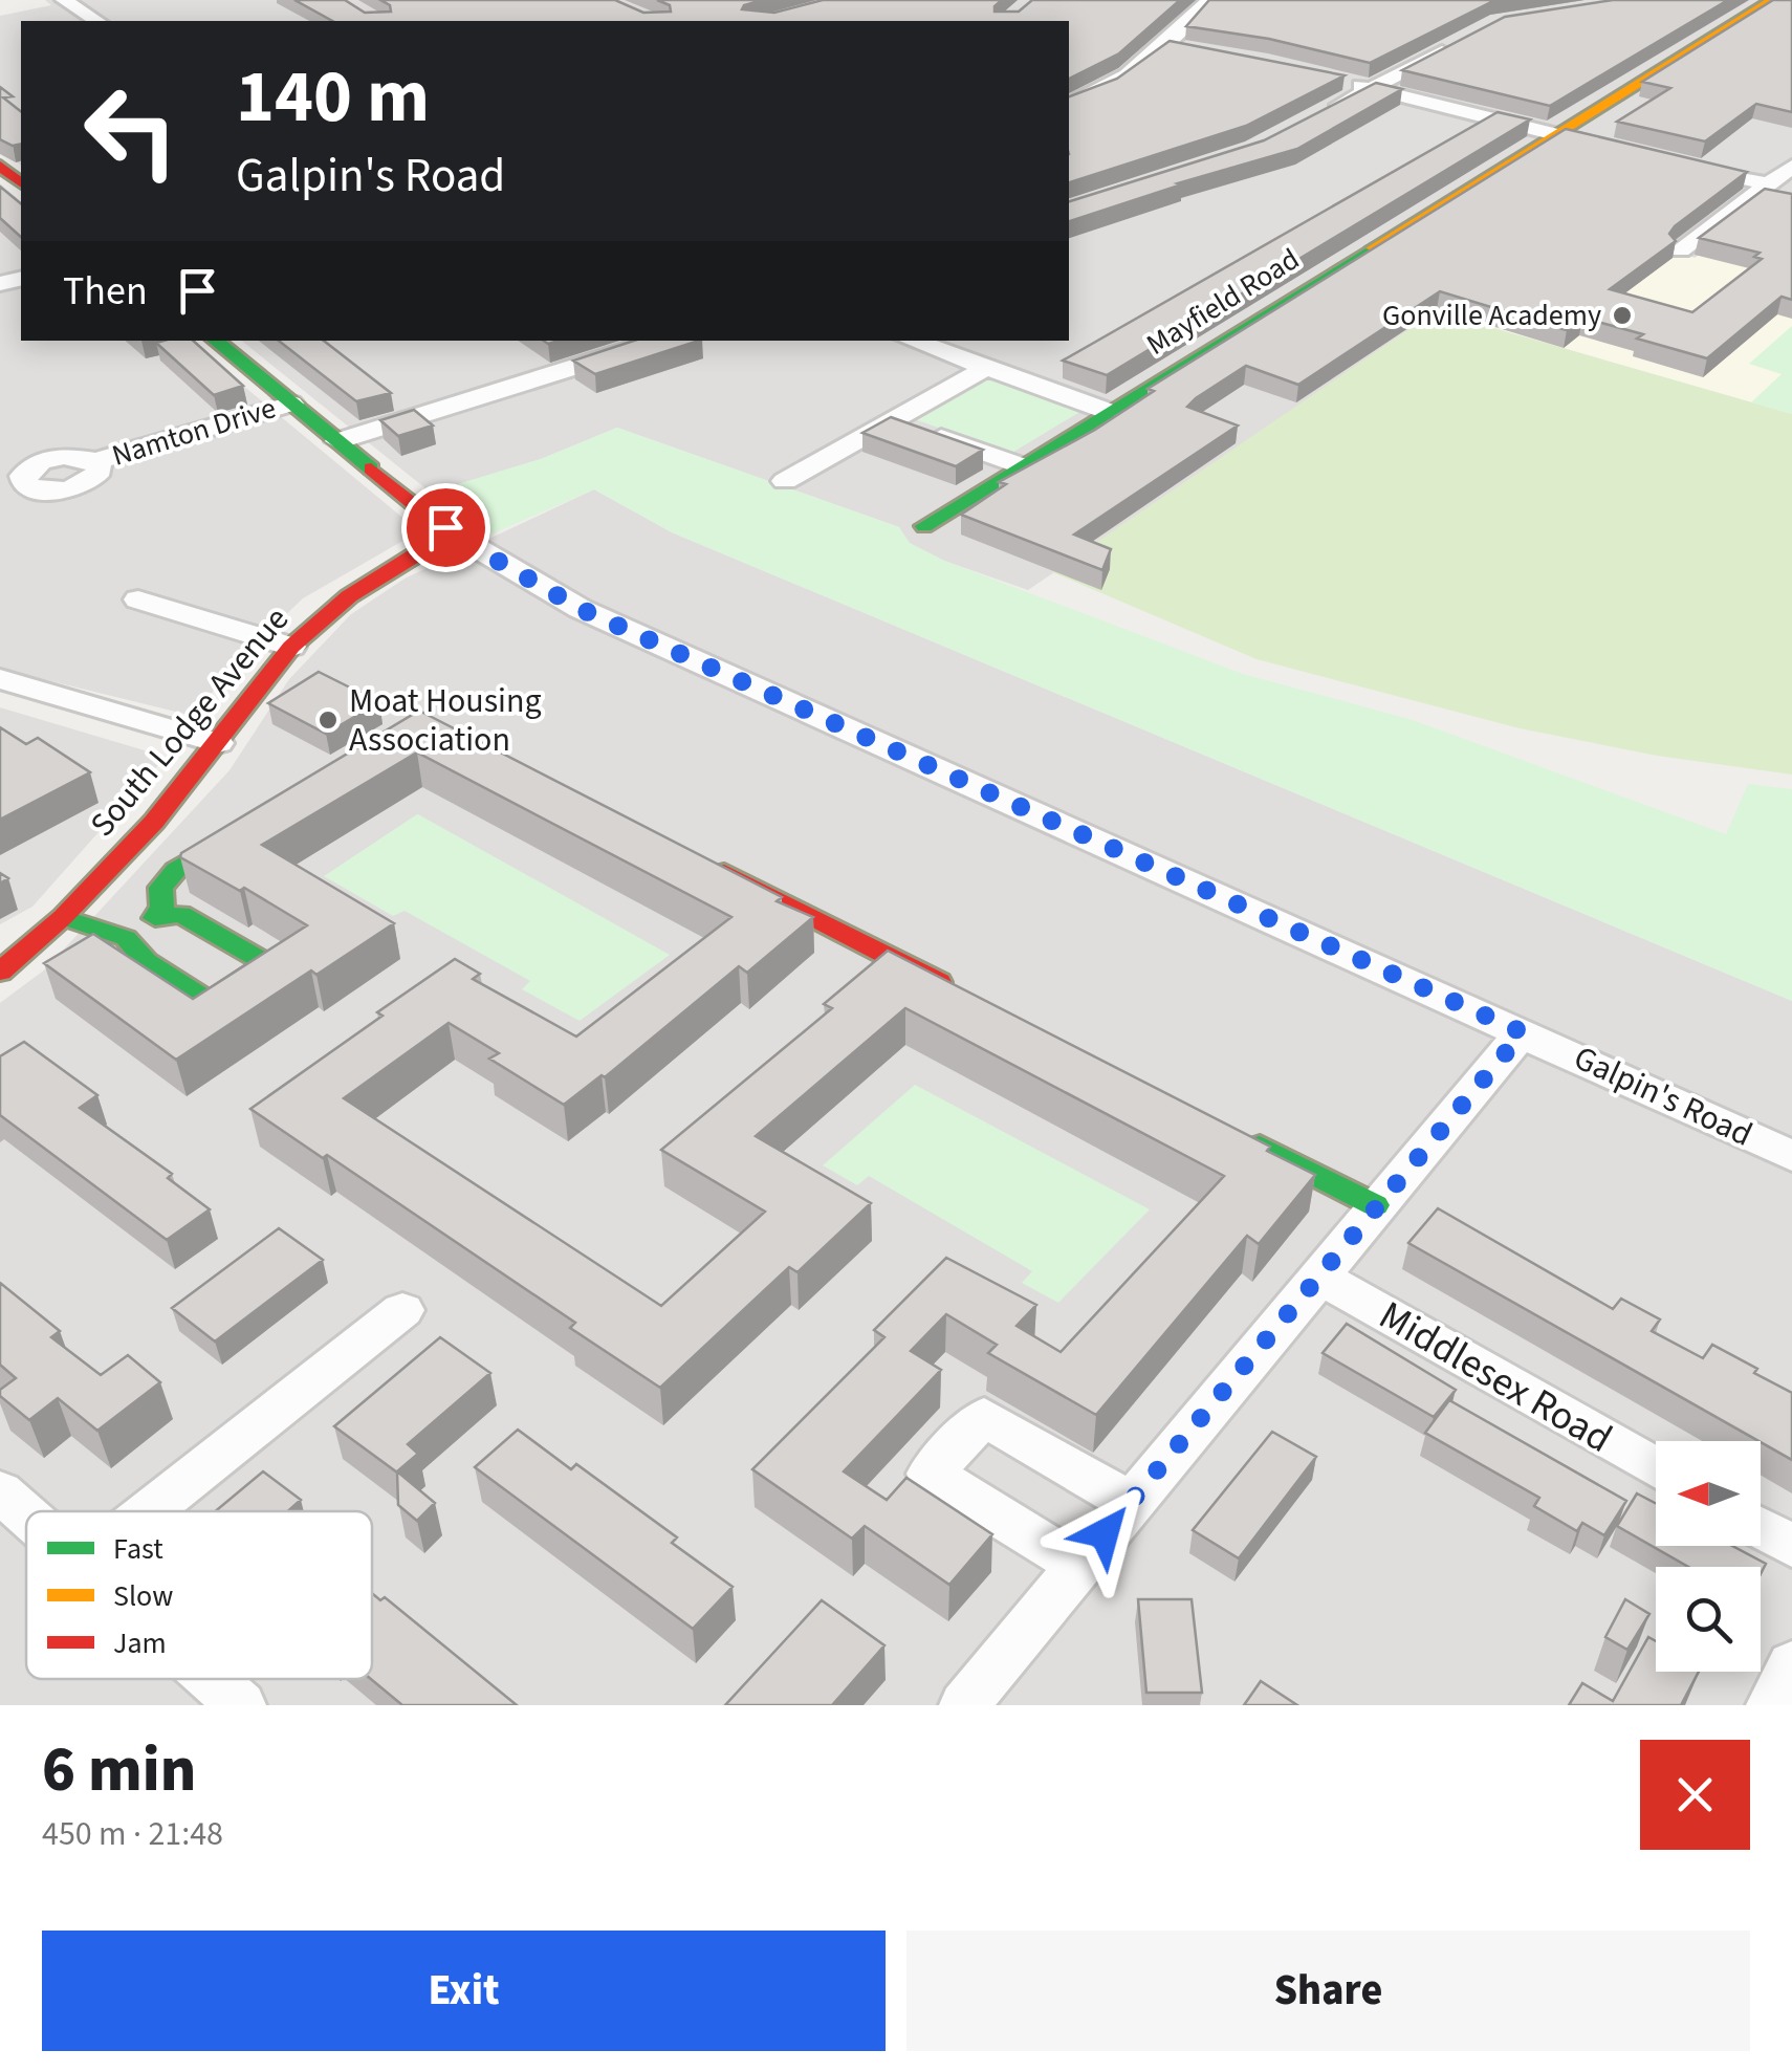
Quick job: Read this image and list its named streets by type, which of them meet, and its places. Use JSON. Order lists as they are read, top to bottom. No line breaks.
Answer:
{"streets":{"street":["Mayfield Road","Namton Drive","South Lodge Avenue","Galpin's Road","Middlesex Road"]},"crossings":[["Namton Drive","Galpin's Road"],["South Lodge Avenue","Galpin's Road"]],"places":["Gonville Academy","Moat Housing Association"],"legend":["Fast","Slow","Jam"],"north":"left","page":{"turn":["140 m","Galpin's Road"],"then":"Then","heading":["6 min","450 m · 21:48"],"buttons":["Exit","Share"]}}
